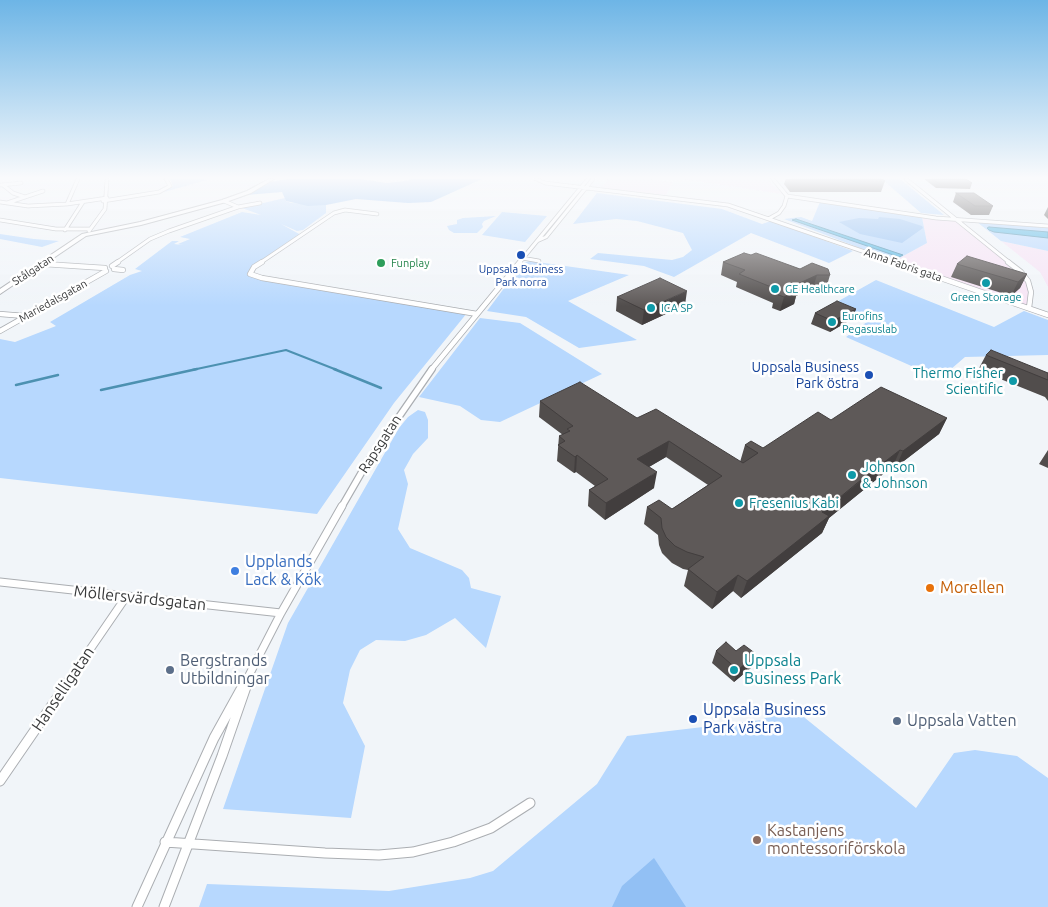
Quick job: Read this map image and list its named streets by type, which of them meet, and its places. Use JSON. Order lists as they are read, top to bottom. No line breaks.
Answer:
{"streets":{"street":["Anna Fabris gata","Stålgatan","Mariedalsgatan","Rapsgatan","Möllersvärdsgatan","Hanselligatan"]},"crossings":[["Rapsgatan","Möllersvärdsgatan"],["Möllersvärdsgatan","Hanselligatan"]],"places":["Uppsala Business Park norra","Funplay","Green Storage","GE Healthcare","ICA SP","Eurofins Pegasuslab","Uppsala Business Park östra","Thermo Fisher Scientific","Johnson & Johnson","Fresenius Kabi","Upplands Lack & Kök","Morellen","Bergstrands Utbildningar","Uppsala Business Park","Uppsala Business Park västra","Uppsala Vatten","Kastanjens montessoriförskola"]}
